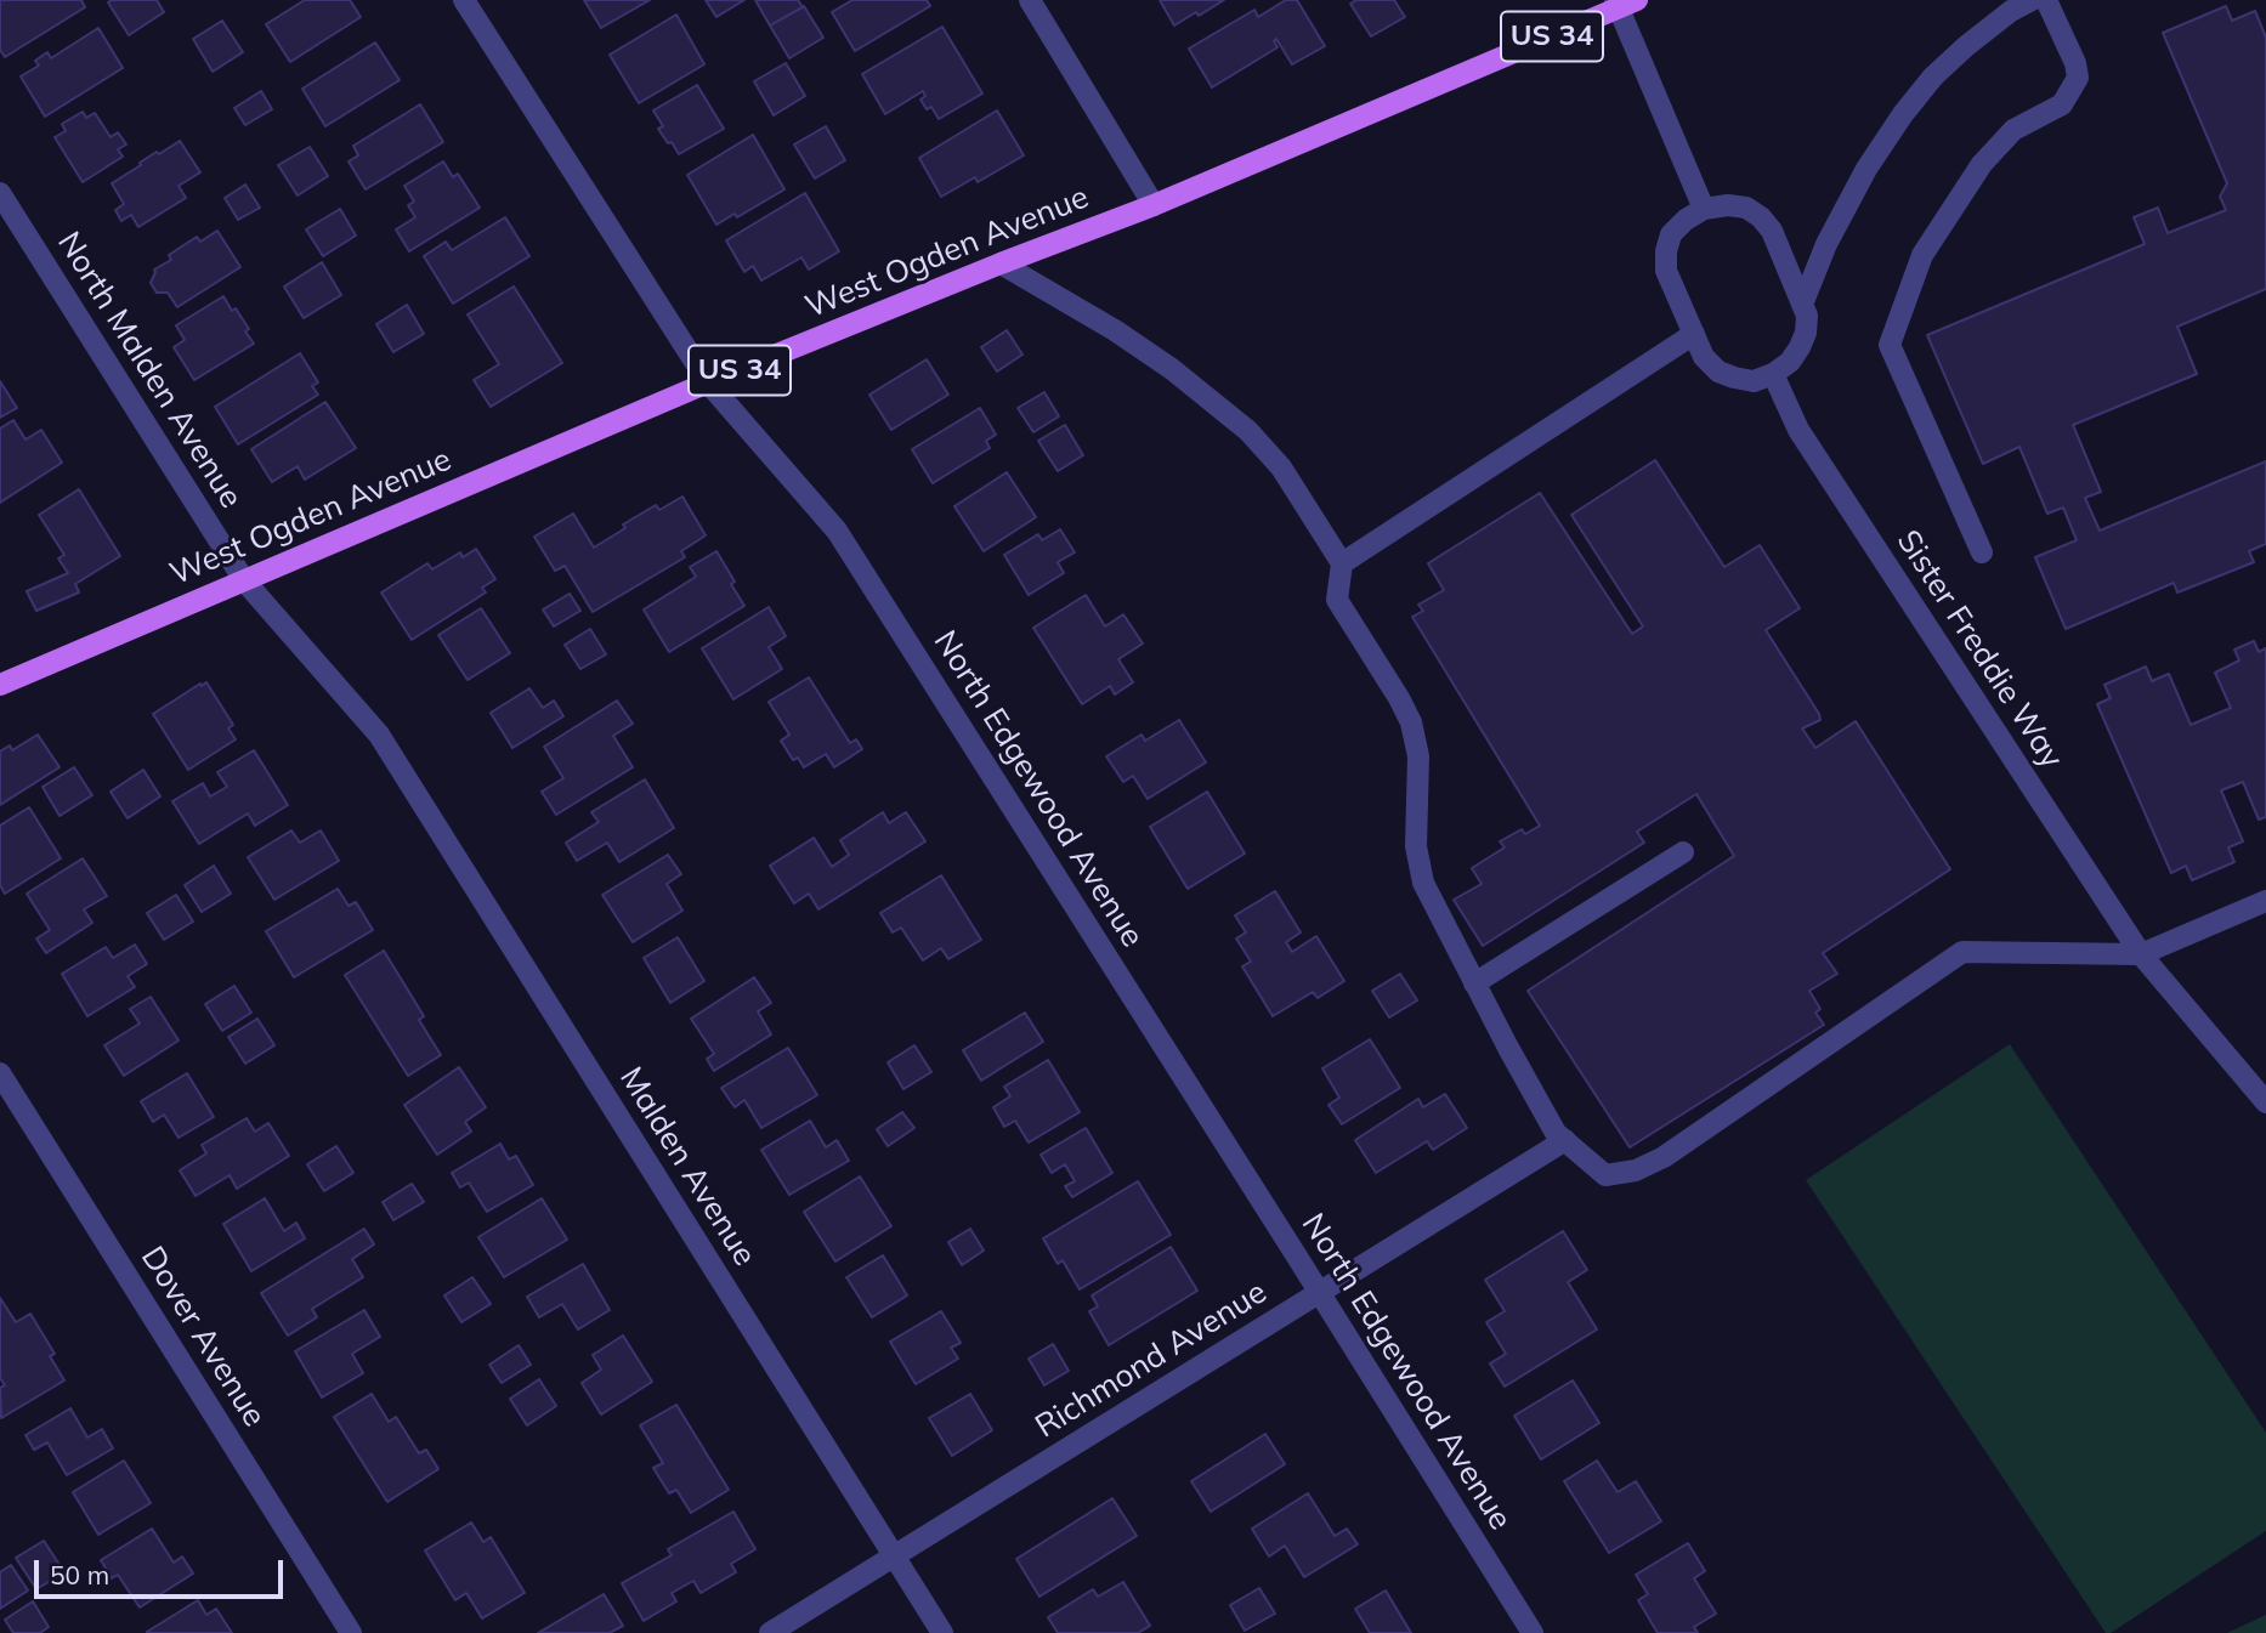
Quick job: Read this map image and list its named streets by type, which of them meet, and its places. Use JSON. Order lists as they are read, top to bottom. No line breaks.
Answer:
{"streets":{"main road":["US 34","West Ogden Avenue"],"street":["North Malden Avenue","Sister Freddie Way","North Edgewood Avenue","Malden Avenue","Dover Avenue","Richmond Avenue"]},"crossings":[["West Ogden Avenue","North Malden Avenue"],["West Ogden Avenue","North Edgewood Avenue"],["North Malden Avenue","Malden Avenue"],["North Edgewood Avenue","Richmond Avenue"],["Malden Avenue","Richmond Avenue"]],"scale_bar":"50 m"}
